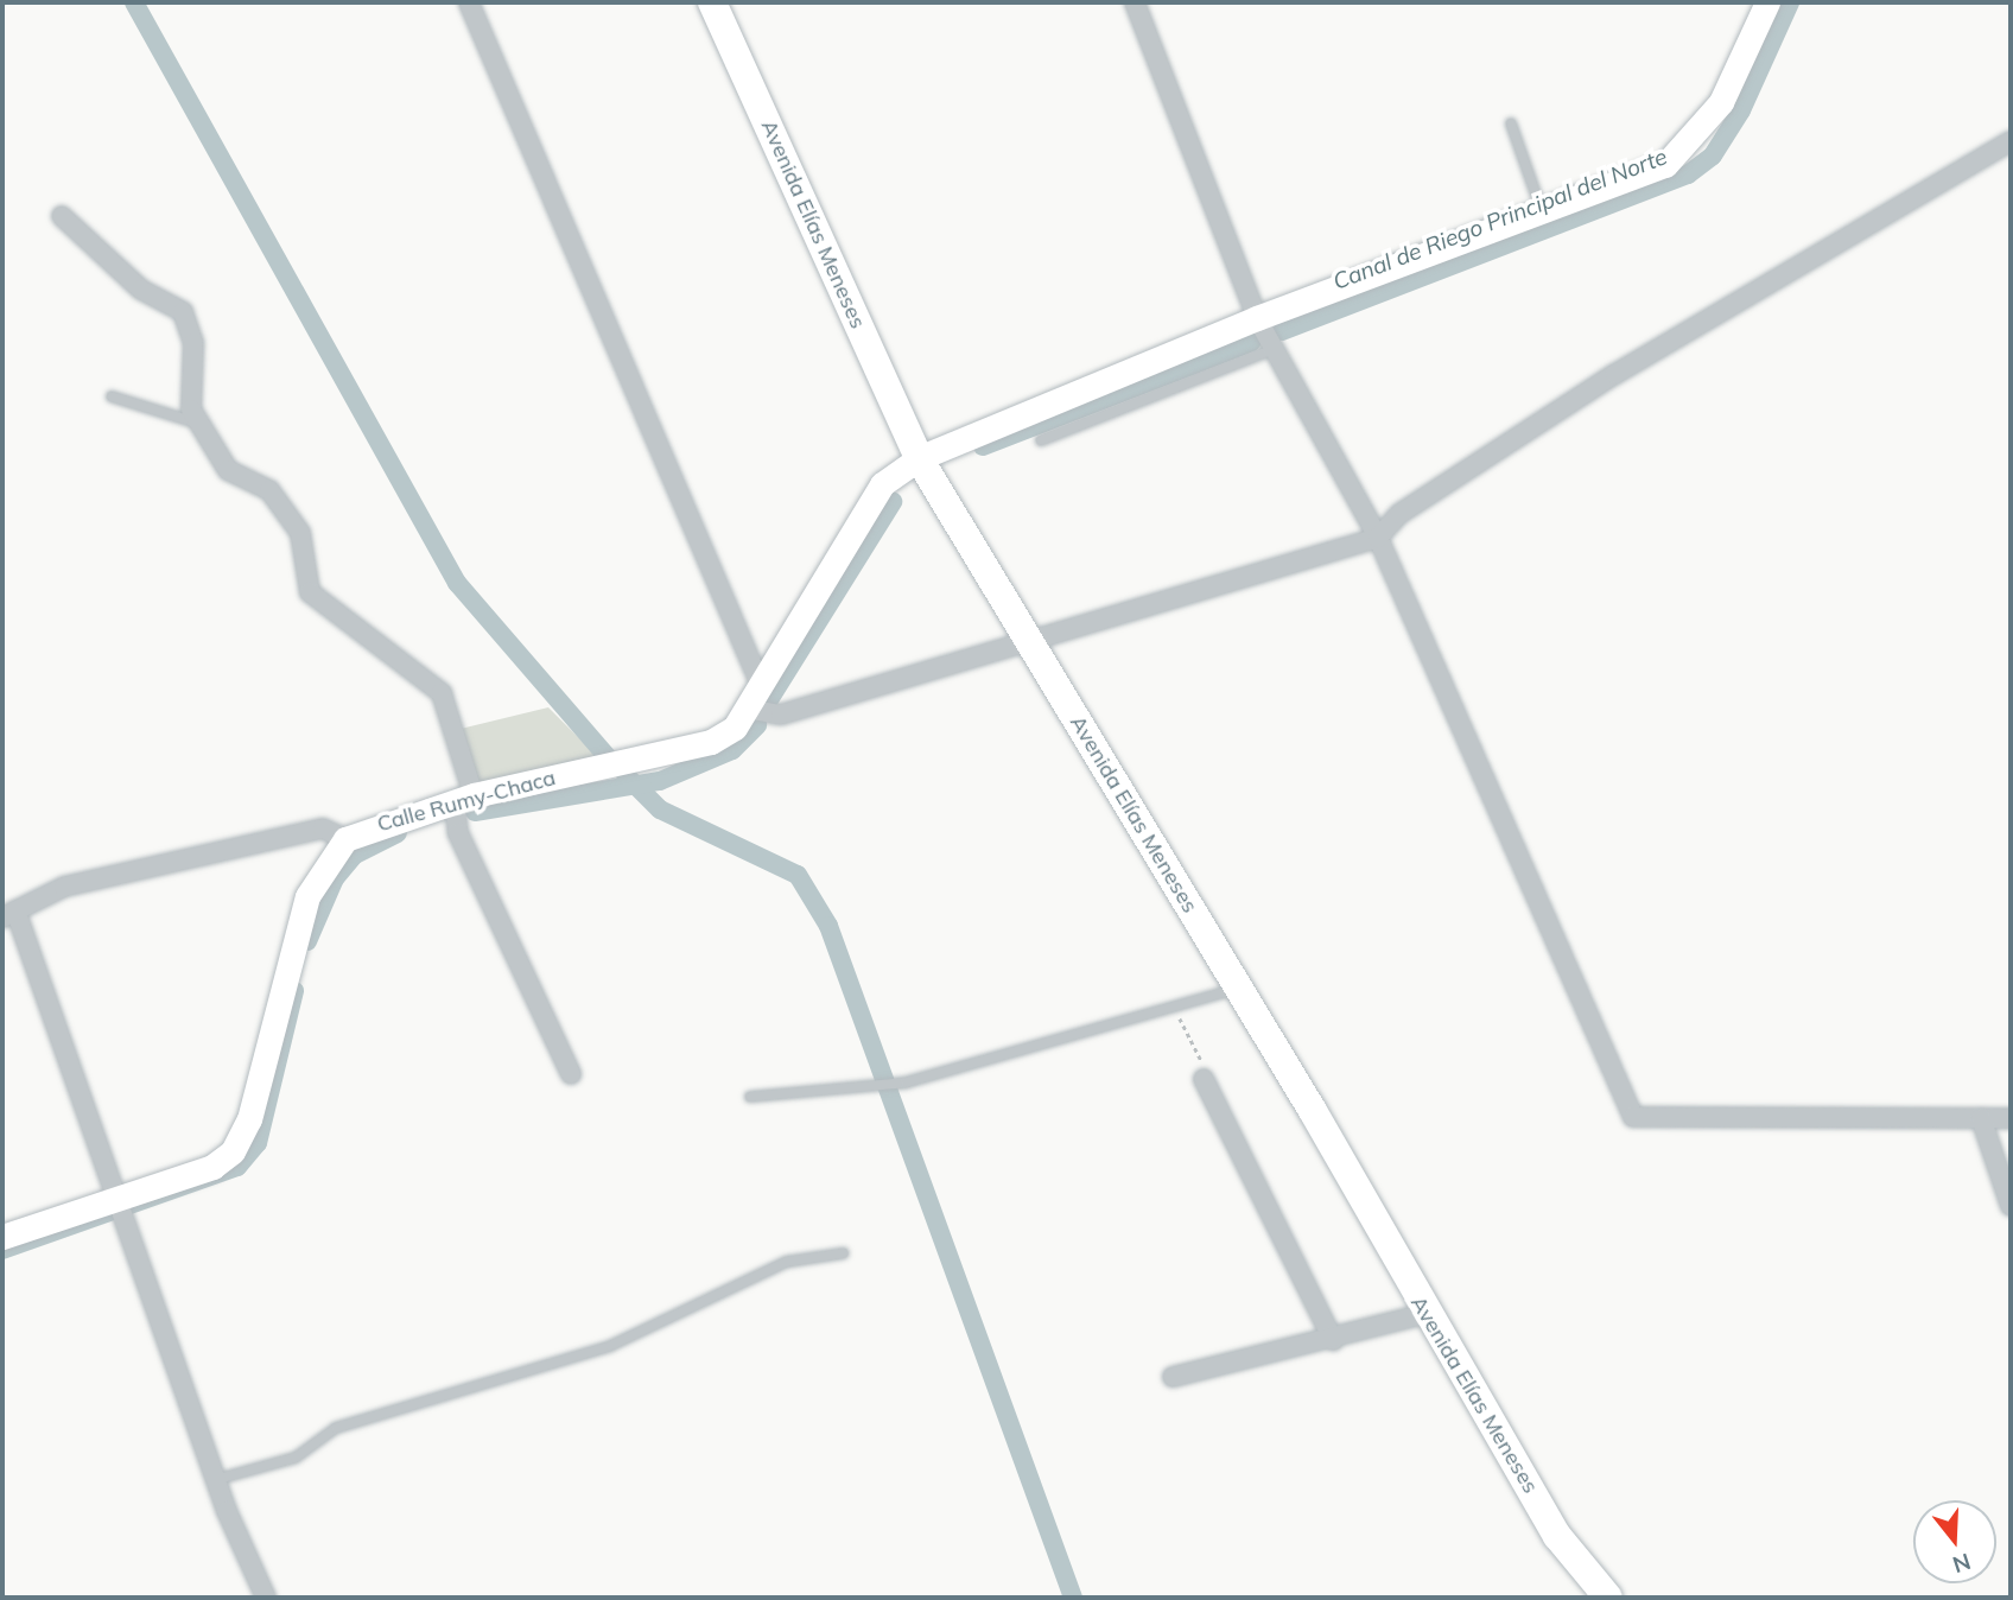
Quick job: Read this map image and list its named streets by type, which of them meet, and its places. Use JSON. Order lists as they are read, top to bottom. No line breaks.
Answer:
{"streets":{"main road":["Avenida Elías Meneses"],"street":["Calle Rumy-Chaca"]},"crossings":[["Avenida Elías Meneses","Calle Rumy-Chaca"]],"water":["Canal de Riego Principal del Norte"],"north":"bottom"}
